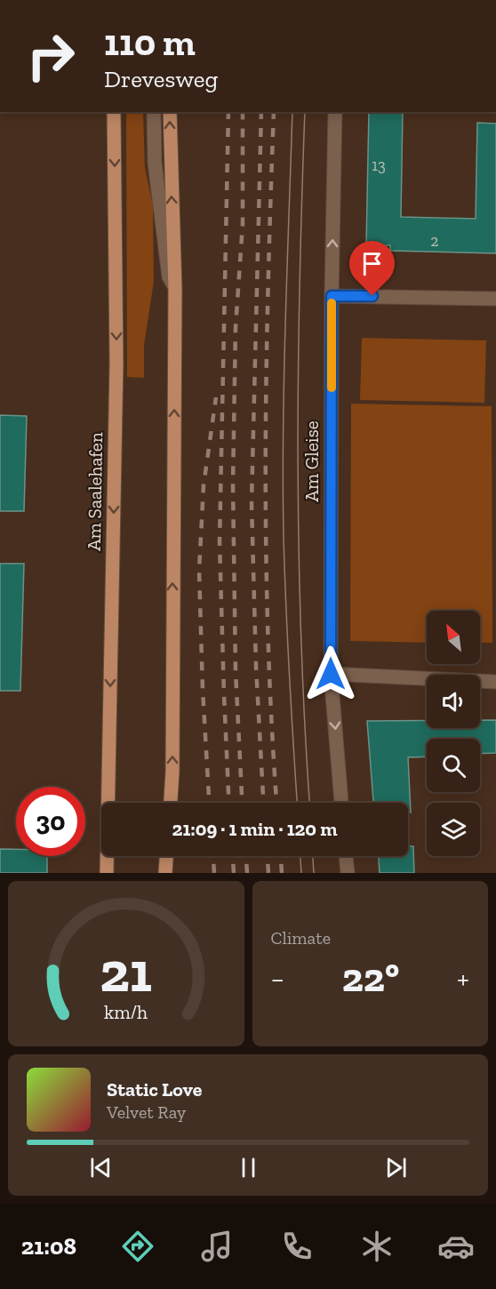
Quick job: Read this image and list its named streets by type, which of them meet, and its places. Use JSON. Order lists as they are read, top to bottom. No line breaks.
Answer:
{"streets":{"main road":["Am Saalehafen"],"street":["Am Gleise"]},"house_numbers":["13","2"],"north":"top left","page":{"turn":["110 m","Drevesweg"],"limit":"30","trip":"21:09 · 1 min · 120 m","tile":"Climate","heat":["−","22°","+"],"song":["Static Love","Velvet Ray"],"tabs":"21:08","gauge":["21","km/h"]}}
